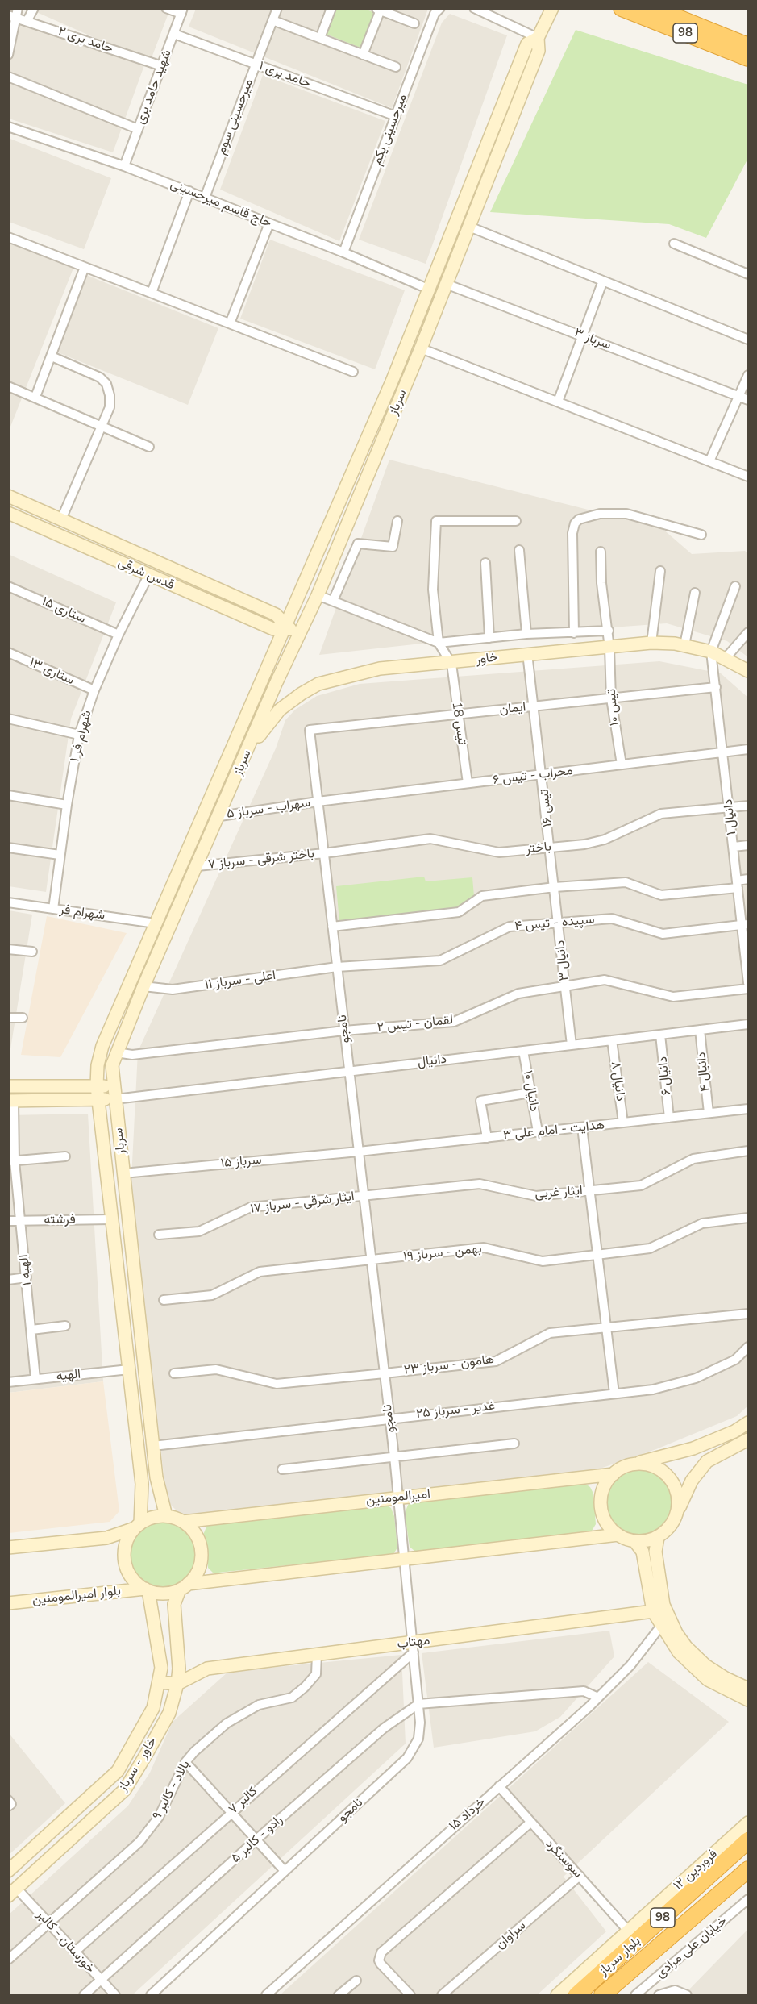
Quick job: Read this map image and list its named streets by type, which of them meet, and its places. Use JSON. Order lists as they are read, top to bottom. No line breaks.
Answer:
{"streets":{"highway":["98","بلوار سرباز"],"street":["حامد بری ۲","حامد بری ۱","شهید حامد بری","میرحسینی سوم","میرحسینی یکم","حاج قاسم میرحسینی","سرباز ۳","سرباز","قدس شرقی","ستاری ۱۵","خاور","ستاری ۱۳","تیس ۱۰","ایمان","تیس 18","شهرام فر ۱","محراب - تیس ۶","تیس ۱۶","سهراب - سرباز ۵","دانیال ۱","باختر","باختر شرقی - سرباز ۷","شهرام فر","سپیده - تیس ۴","دانیال ۳","اعلی - سرباز ۱۱","لقمان - تیس ۲","نامجو","دانیال","دانیال ۴","دانیال ۶","دانیال ۸","دانیال ۱۰","هدایت - امام علی ۳","سرباز ۱۵","ایثار غربی","ایثار شرقی - سرباز ۱۷","فرشته","بهمن - سرباز ۱۹","الهیه ۱","هامون - سرباز ۲۳","الهیه","غدیر - سرباز ۲۵","امیرالمومنین","بلوار امیرالمومنین","مهتاب","خاور - سرباز","بالاد - کالبر ۹","کالبر ۷","۱۵ خرداد","رادو - کالبر ۵","سوسنگرد","۱۲ فروردین","سراوان","خوزستان - کالبر","خیابان علی مرادی"]},"crossings":[["حامد بری ۲","شهید حامد بری"],["حامد بری ۱","شهید حامد بری"],["حامد بری ۱","میرحسینی سوم"],["حامد بری ۱","میرحسینی یکم"],["شهید حامد بری","حاج قاسم میرحسینی"],["میرحسینی سوم","حاج قاسم میرحسینی"],["میرحسینی یکم","حاج قاسم میرحسینی"],["حاج قاسم میرحسینی","سرباز"],["سرباز ۳","سرباز"],["سرباز","قدس شرقی"],["سرباز","خاور"],["سرباز","سهراب - سرباز ۵"],["سرباز","باختر شرقی - سرباز ۷"],["سرباز","شهرام فر"],["سرباز","اعلی - سرباز ۱۱"],["سرباز","لقمان - تیس ۲"],["سرباز","دانیال"],["سرباز","سرباز ۱۵"],["سرباز","فرشته"],["سرباز","الهیه"],["سرباز","غدیر - سرباز ۲۵"],["سرباز","امیرالمومنین"],["سرباز","بلوار امیرالمومنین"],["سرباز","خاور - سرباز"],["قدس شرقی","شهرام فر ۱"],["ستاری ۱۵","شهرام فر ۱"],["خاور","تیس ۱۰"],["خاور","تیس 18"],["خاور","تیس ۱۶"],["خاور","دانیال ۱"],["ستاری ۱۳","شهرام فر ۱"],["تیس ۱۰","ایمان"],["تیس ۱۰","محراب - تیس ۶"],["ایمان","تیس 18"],["ایمان","تیس ۱۶"],["ایمان","دانیال ۱"],["ایمان","نامجو"],["تیس 18","محراب - تیس ۶"],["شهرام فر ۱","شهرام فر"],["محراب - تیس ۶","تیس ۱۶"],["محراب - تیس ۶","سهراب - سرباز ۵"],["محراب - تیس ۶","دانیال ۱"],["محراب - تیس ۶","نامجو"],["تیس ۱۶","باختر"],["تیس ۱۶","دانیال ۳"],["سهراب - سرباز ۵","نامجو"],["دانیال ۱","باختر"],["دانیال ۱","سپیده - تیس ۴"],["باختر","باختر شرقی - سرباز ۷"],["باختر","دانیال ۳"],["باختر","نامجو"],["باختر شرقی - سرباز ۷","نامجو"],["سپیده - تیس ۴","دانیال ۳"],["سپیده - تیس ۴","اعلی - سرباز ۱۱"],["سپیده - تیس ۴","نامجو"],["دانیال ۳","لقمان - تیس ۲"],["دانیال ۳","دانیال"],["اعلی - سرباز ۱۱","نامجو"],["لقمان - تیس ۲","نامجو"],["نامجو","دانیال"],["نامجو","هدایت - امام علی ۳"],["نامجو","سرباز ۱۵"],["نامجو","ایثار غربی"],["نامجو","ایثار شرقی - سرباز ۱۷"],["نامجو","بهمن - سرباز ۱۹"],["نامجو","هامون - سرباز ۲۳"],["نامجو","غدیر - سرباز ۲۵"],["نامجو","امیرالمومنین"],["نامجو","مهتاب"],["نامجو","کالبر ۷"],["نامجو","رادو - کالبر ۵"],["دانیال","دانیال ۴"],["دانیال","دانیال ۶"],["دانیال","دانیال ۸"],["دانیال","دانیال ۱۰"],["دانیال ۴","هدایت - امام علی ۳"],["دانیال ۶","هدایت - امام علی ۳"],["دانیال ۸","هدایت - امام علی ۳"],["دانیال ۱۰","هدایت - امام علی ۳"],["هدایت - امام علی ۳","سرباز ۱۵"],["ایثار غربی","ایثار شرقی - سرباز ۱۷"],["فرشته","الهیه ۱"],["الهیه ۱","الهیه"],["امیرالمومنین","بلوار امیرالمومنین"],["امیرالمومنین","خاور - سرباز"],["بلوار امیرالمومنین","خاور - سرباز"],["مهتاب","خاور - سرباز"],["مهتاب","بالاد - کالبر ۹"],["مهتاب","کالبر ۷"],["خاور - سرباز","خوزستان - کالبر"],["بالاد - کالبر ۹","خوزستان - کالبر"],["کالبر ۷","خوزستان - کالبر"],["۱۵ خرداد","سوسنگرد"],["رادو - کالبر ۵","خوزستان - کالبر"],["سوسنگرد","۱۲ فروردین"],["سوسنگرد","سراوان"]]}
